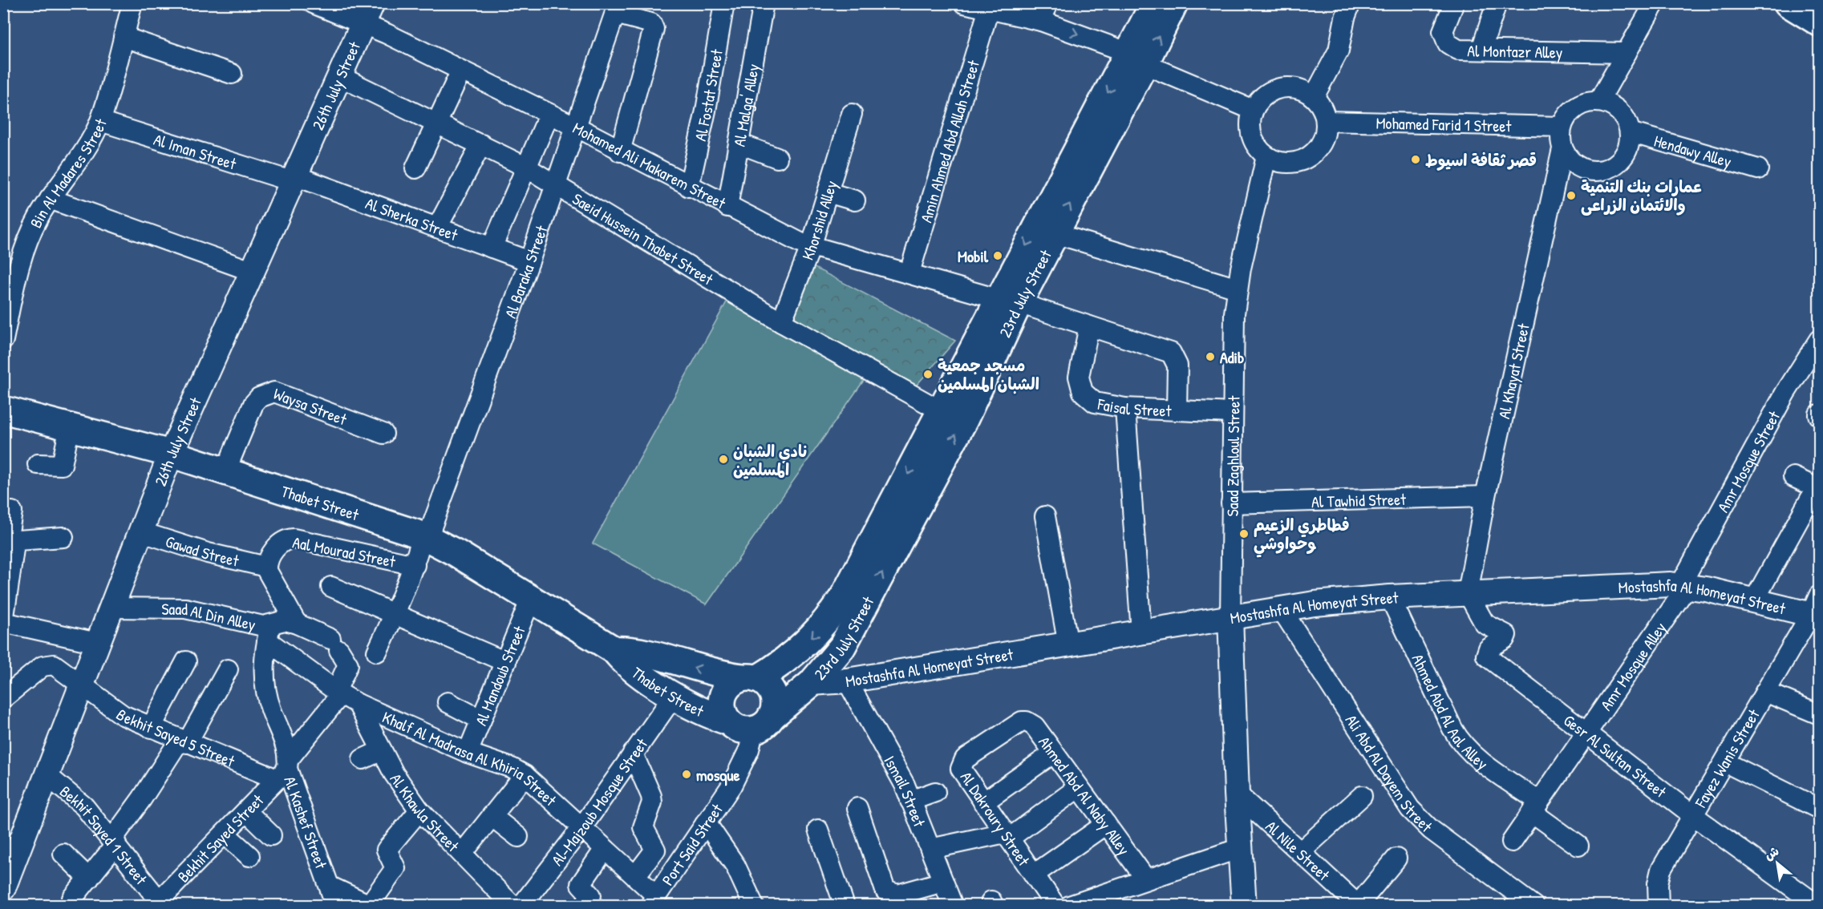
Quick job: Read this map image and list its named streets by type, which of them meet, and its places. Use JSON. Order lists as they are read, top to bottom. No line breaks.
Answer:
{"streets":{"main road":["23rd July Street","Thabet Street"],"street":["Al Montazr Alley","26th July Street","Al Fostat Street","Al Malga' Alley","Mohamed Farid 1 Street","Amin Ahmed Abd Allah Street","Hendawy Alley","Al Iman Street","Mohamed Ali Makarem Street","Bin Al Madares Street","Al Sherka Street","Khorshid Alley","Saeid Hussein Thabet Street","Al Baraka Street","Al Khayat Street","Faisal Street","Waysa Street","Saad Zaghloul Street","Amr Mosque Street","Al Tawhid Street","Gawad Street","Aal Mourad Street","Mostashfa Al Homeyat Street","Saad Al Din Alley","Amr Mosque Alley","Al Mandoub Street","Ahmed Abd Al Aal Alley","Bekhit Sayed 5 Street","Gesr Al Sultan Street","Fayez Wanis Street","Khalf Al Madrasa Al Khiria Street","Ali Abd Al Dayem Street","Ismail Street","Ahmed Abd Al Naby Alley","Al-Majzoub Mosque Street","Al Khawla Street","Al Dakroury Street","Al Kashef Street","Bekhit Sayed 1 Street","Bekhit Sayed Street","Port Said Street","Al Nile Street"]},"crossings":[["26th July Street","Al Iman Street"],["26th July Street","Mohamed Ali Makarem Street"],["26th July Street","Al Sherka Street"],["26th July Street","Saeid Hussein Thabet Street"],["26th July Street","Thabet Street"],["26th July Street","Gawad Street"],["26th July Street","Saad Al Din Alley"],["26th July Street","Bekhit Sayed 5 Street"],["26th July Street","Bekhit Sayed 1 Street"],["Al Fostat Street","Mohamed Ali Makarem Street"],["Al Malga' Alley","Mohamed Ali Makarem Street"],["Mohamed Farid 1 Street","Hendawy Alley"],["Mohamed Farid 1 Street","Al Khayat Street"],["Mohamed Farid 1 Street","Saad Zaghloul Street"],["Amin Ahmed Abd Allah Street","Mohamed Ali Makarem Street"],["Hendawy Alley","Al Khayat Street"],["Al Iman Street","Bin Al Madares Street"],["Al Iman Street","Al Sherka Street"],["Mohamed Ali Makarem Street","Khorshid Alley"],["Mohamed Ali Makarem Street","Al Baraka Street"],["Mohamed Ali Makarem Street","23rd July Street"],["Mohamed Ali Makarem Street","Faisal Street"],["Al Sherka Street","Al Baraka Street"],["Khorshid Alley","Saeid Hussein Thabet Street"],["Saeid Hussein Thabet Street","Al Baraka Street"],["Saeid Hussein Thabet Street","23rd July Street"],["Al Baraka Street","Thabet Street"],["Al Baraka Street","Aal Mourad Street"],["23rd July Street","Thabet Street"],["23rd July Street","Mostashfa Al Homeyat Street"],["23rd July Street","Port Said Street"],["Al Khayat Street","Al Tawhid Street"],["Al Khayat Street","Mostashfa Al Homeyat Street"],["Al Khayat Street","Gesr Al Sultan Street"],["Faisal Street","Saad Zaghloul Street"],["Waysa Street","Thabet Street"],["Saad Zaghloul Street","Al Tawhid Street"],["Saad Zaghloul Street","Mostashfa Al Homeyat Street"],["Saad Zaghloul Street","Al Nile Street"],["Amr Mosque Street","Mostashfa Al Homeyat Street"],["Amr Mosque Street","Amr Mosque Alley"],["Thabet Street","Al Mandoub Street"],["Thabet Street","Al-Majzoub Mosque Street"],["Thabet Street","Port Said Street"],["Gawad Street","Aal Mourad Street"],["Mostashfa Al Homeyat Street","Amr Mosque Alley"],["Mostashfa Al Homeyat Street","Ahmed Abd Al Aal Alley"],["Mostashfa Al Homeyat Street","Gesr Al Sultan Street"],["Mostashfa Al Homeyat Street","Fayez Wanis Street"],["Mostashfa Al Homeyat Street","Ali Abd Al Dayem Street"],["Mostashfa Al Homeyat Street","Ismail Street"],["Saad Al Din Alley","Khalf Al Madrasa Al Khiria Street"],["Saad Al Din Alley","Al Kashef Street"],["Saad Al Din Alley","Bekhit Sayed Street"],["Amr Mosque Alley","Ahmed Abd Al Aal Alley"],["Amr Mosque Alley","Gesr Al Sultan Street"],["Al Mandoub Street","Khalf Al Madrasa Al Khiria Street"],["Bekhit Sayed 5 Street","Al Kashef Street"],["Bekhit Sayed 5 Street","Bekhit Sayed Street"],["Gesr Al Sultan Street","Fayez Wanis Street"],["Khalf Al Madrasa Al Khiria Street","Al-Majzoub Mosque Street"],["Khalf Al Madrasa Al Khiria Street","Al Khawla Street"],["Khalf Al Madrasa Al Khiria Street","Al Kashef Street"],["Khalf Al Madrasa Al Khiria Street","Bekhit Sayed Street"],["Khalf Al Madrasa Al Khiria Street","Port Said Street"],["Ahmed Abd Al Naby Alley","Al Dakroury Street"],["Al Kashef Street","Bekhit Sayed Street"],["Bekhit Sayed 1 Street","Bekhit Sayed Street"]],"places":["قصر ثقافة اسيوط","عمارات بنك التنمية والائتمان الزراعى","Mobil","Adib","مسجد جمعية الشبان المسلمين","نادي الشبان المسلمين","فطاطري الزعيم وحواوشي","mosque"],"north":"top left"}
